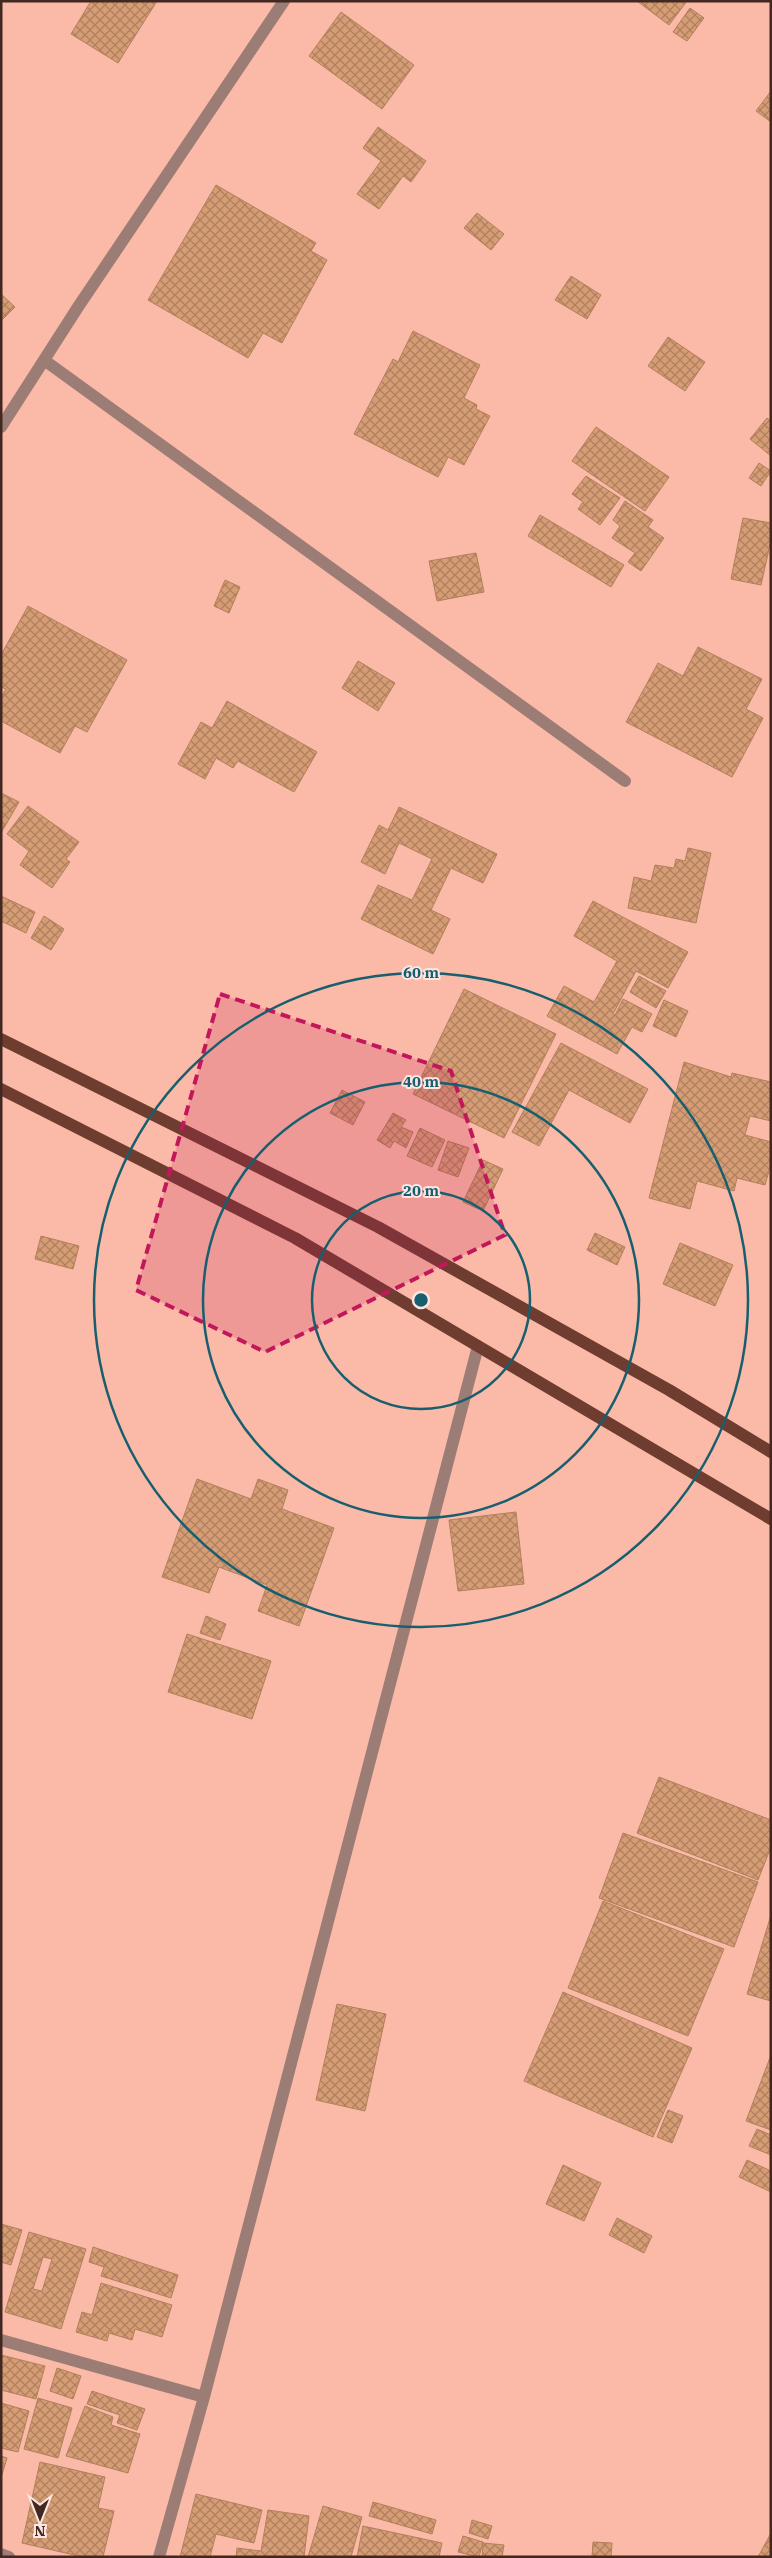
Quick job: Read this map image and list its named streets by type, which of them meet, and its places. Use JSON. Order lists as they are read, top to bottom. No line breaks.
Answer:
{"north":"bottom","rings":["60 m","40 m","20 m"]}
